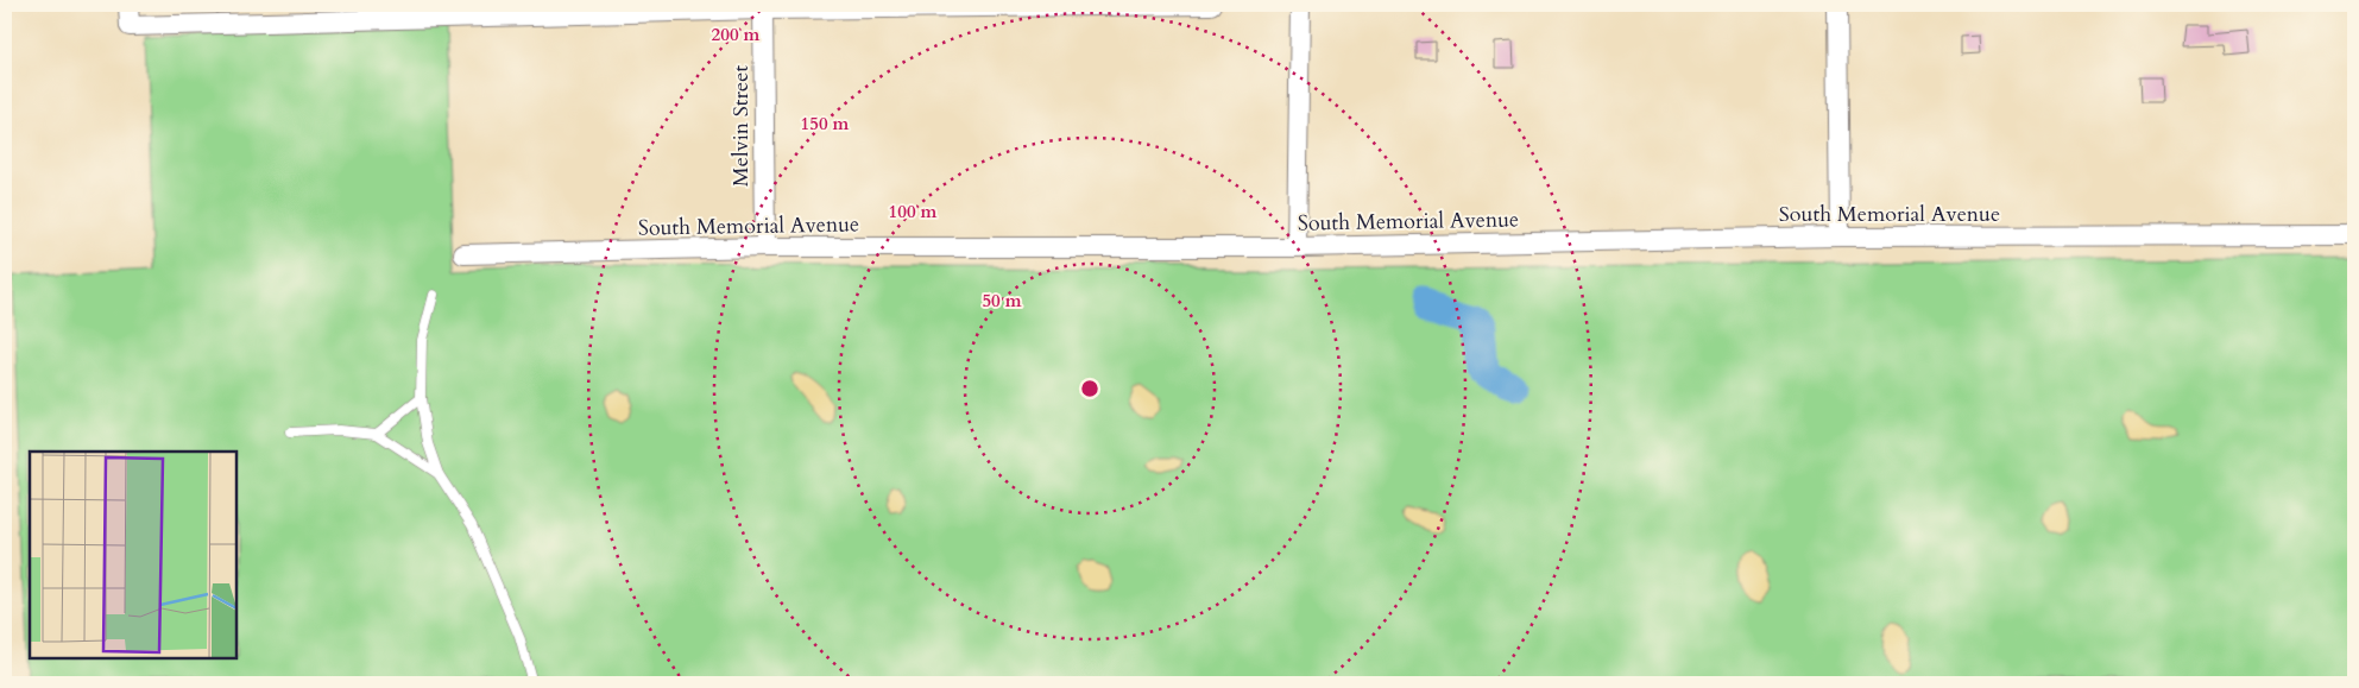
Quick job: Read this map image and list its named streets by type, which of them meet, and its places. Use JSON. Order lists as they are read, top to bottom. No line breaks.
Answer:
{"streets":{"street":["Melvin Street","South Memorial Avenue"]},"crossings":[["Melvin Street","South Memorial Avenue"]],"rings":["200 m","150 m","100 m","50 m"]}
